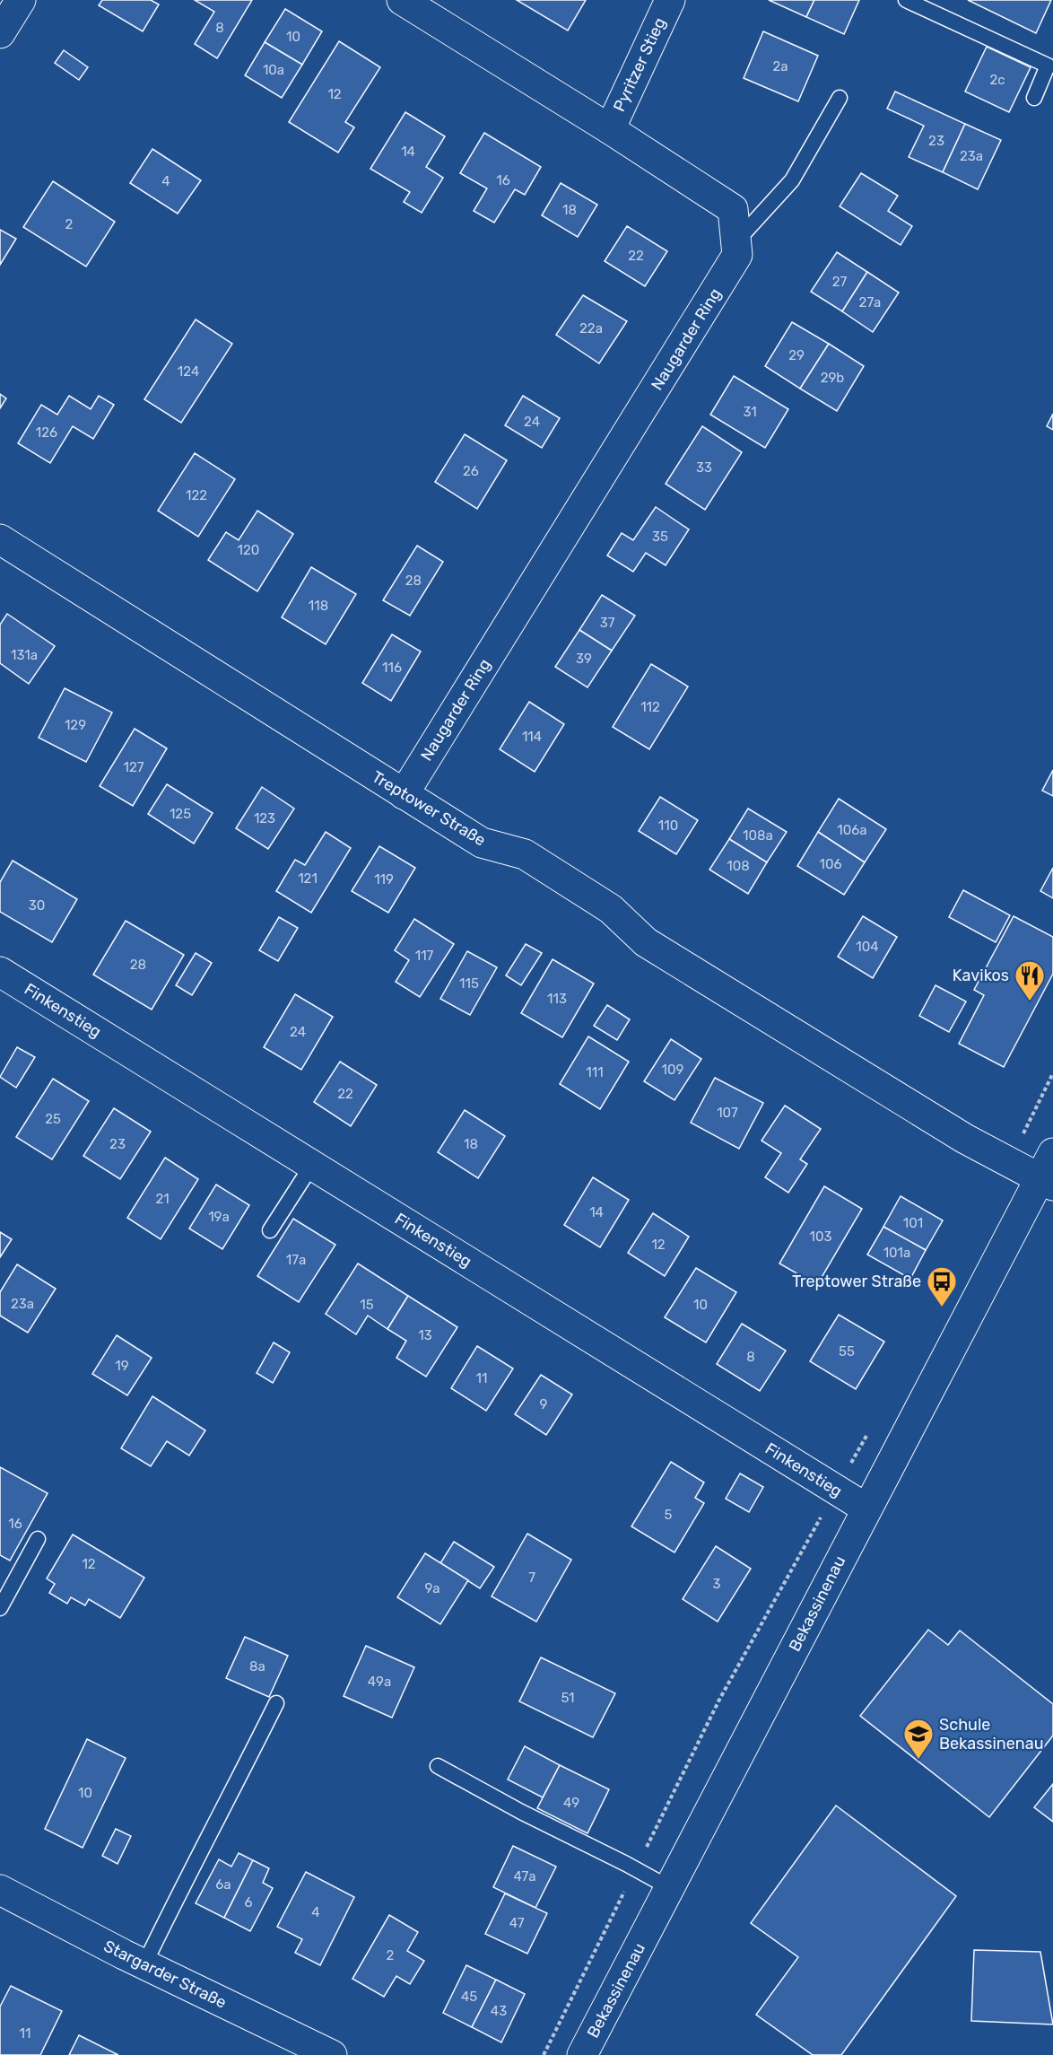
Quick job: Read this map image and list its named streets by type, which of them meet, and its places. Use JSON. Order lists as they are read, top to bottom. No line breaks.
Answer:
{"streets":{"street":["Pyritzer Stieg","Naugarder Ring","Treptower Straße","Finkenstieg","Bekassinenau","Stargarder Straße"]},"crossings":[["Pyritzer Stieg","Naugarder Ring"],["Naugarder Ring","Treptower Straße"],["Treptower Straße","Bekassinenau"],["Finkenstieg","Bekassinenau"]],"places":{"restaurant":["Kavikos"],"bus stop":["Treptower Straße"],"school or university":["Schule Bekassinenau"]},"house_numbers":["8","10","2a","10a","2c","12","23","14","23a","16","4","18","2","22","27","27a","22a","29","124","29b","31","24","126","33","26","122","35","120","28","118","37","131a","39","116","112","129","114","127","125","123","110","106a","108a","106","108","121","119","30","104","117","28","115","113","24","109","111","22","107","25","23","18","21","14","19a","101","103","12","101a","17a","23a","15","10","13","55","8","19","11","9","5","16","12","7","3","9a","8a","49a","51","10","49","47a","6a","6","4","47","2","45","43","11"]}
